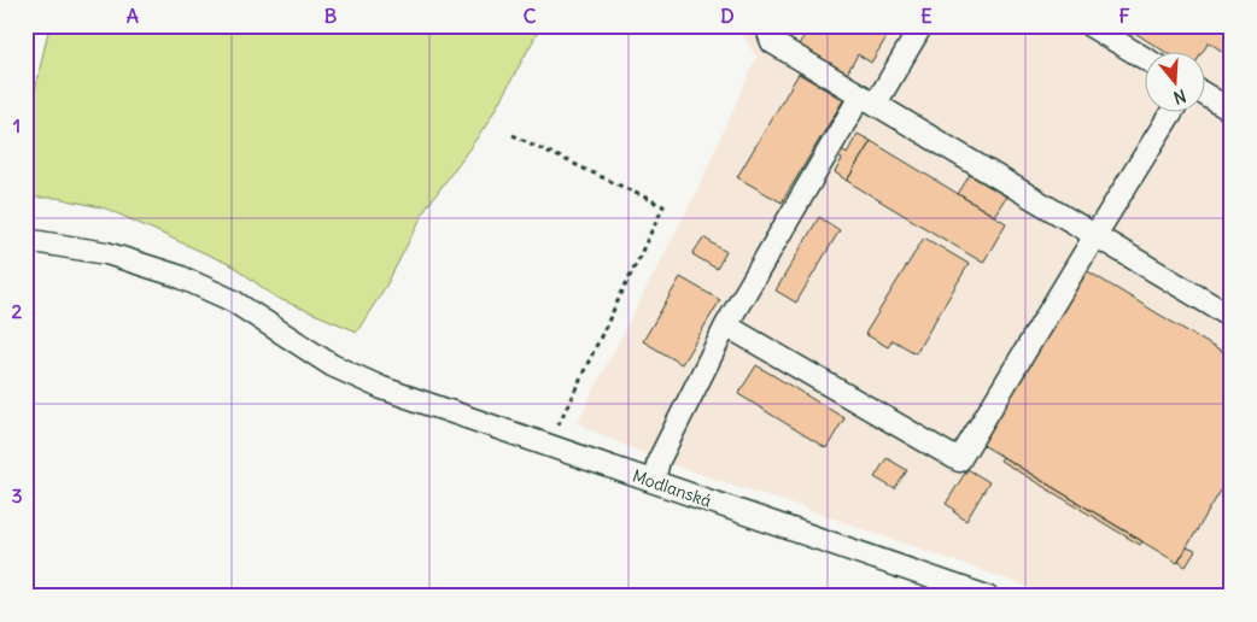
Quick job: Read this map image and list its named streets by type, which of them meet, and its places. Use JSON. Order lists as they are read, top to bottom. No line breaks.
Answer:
{"streets":{"street":["Modlanská"]},"north":"bottom","grid":{"columns":["A","B","C","D","E","F"],"rows":["1","2","3"]}}
